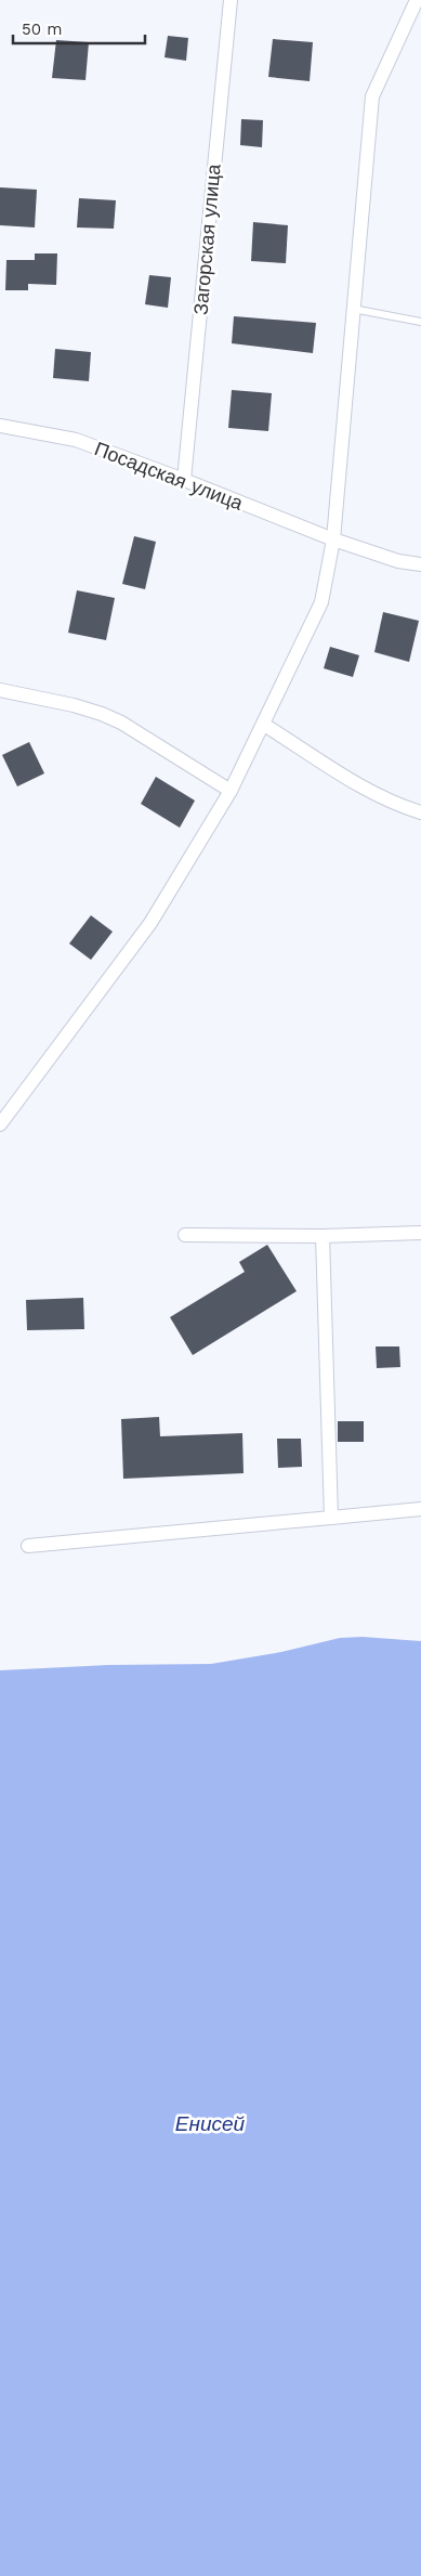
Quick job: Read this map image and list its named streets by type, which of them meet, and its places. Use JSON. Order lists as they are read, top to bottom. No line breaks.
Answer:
{"streets":{"street":["Загорская улица","Посадская улица"]},"crossings":[["Загорская улица","Посадская улица"]],"water":["Енисей"],"scale_bar":"50 m"}
